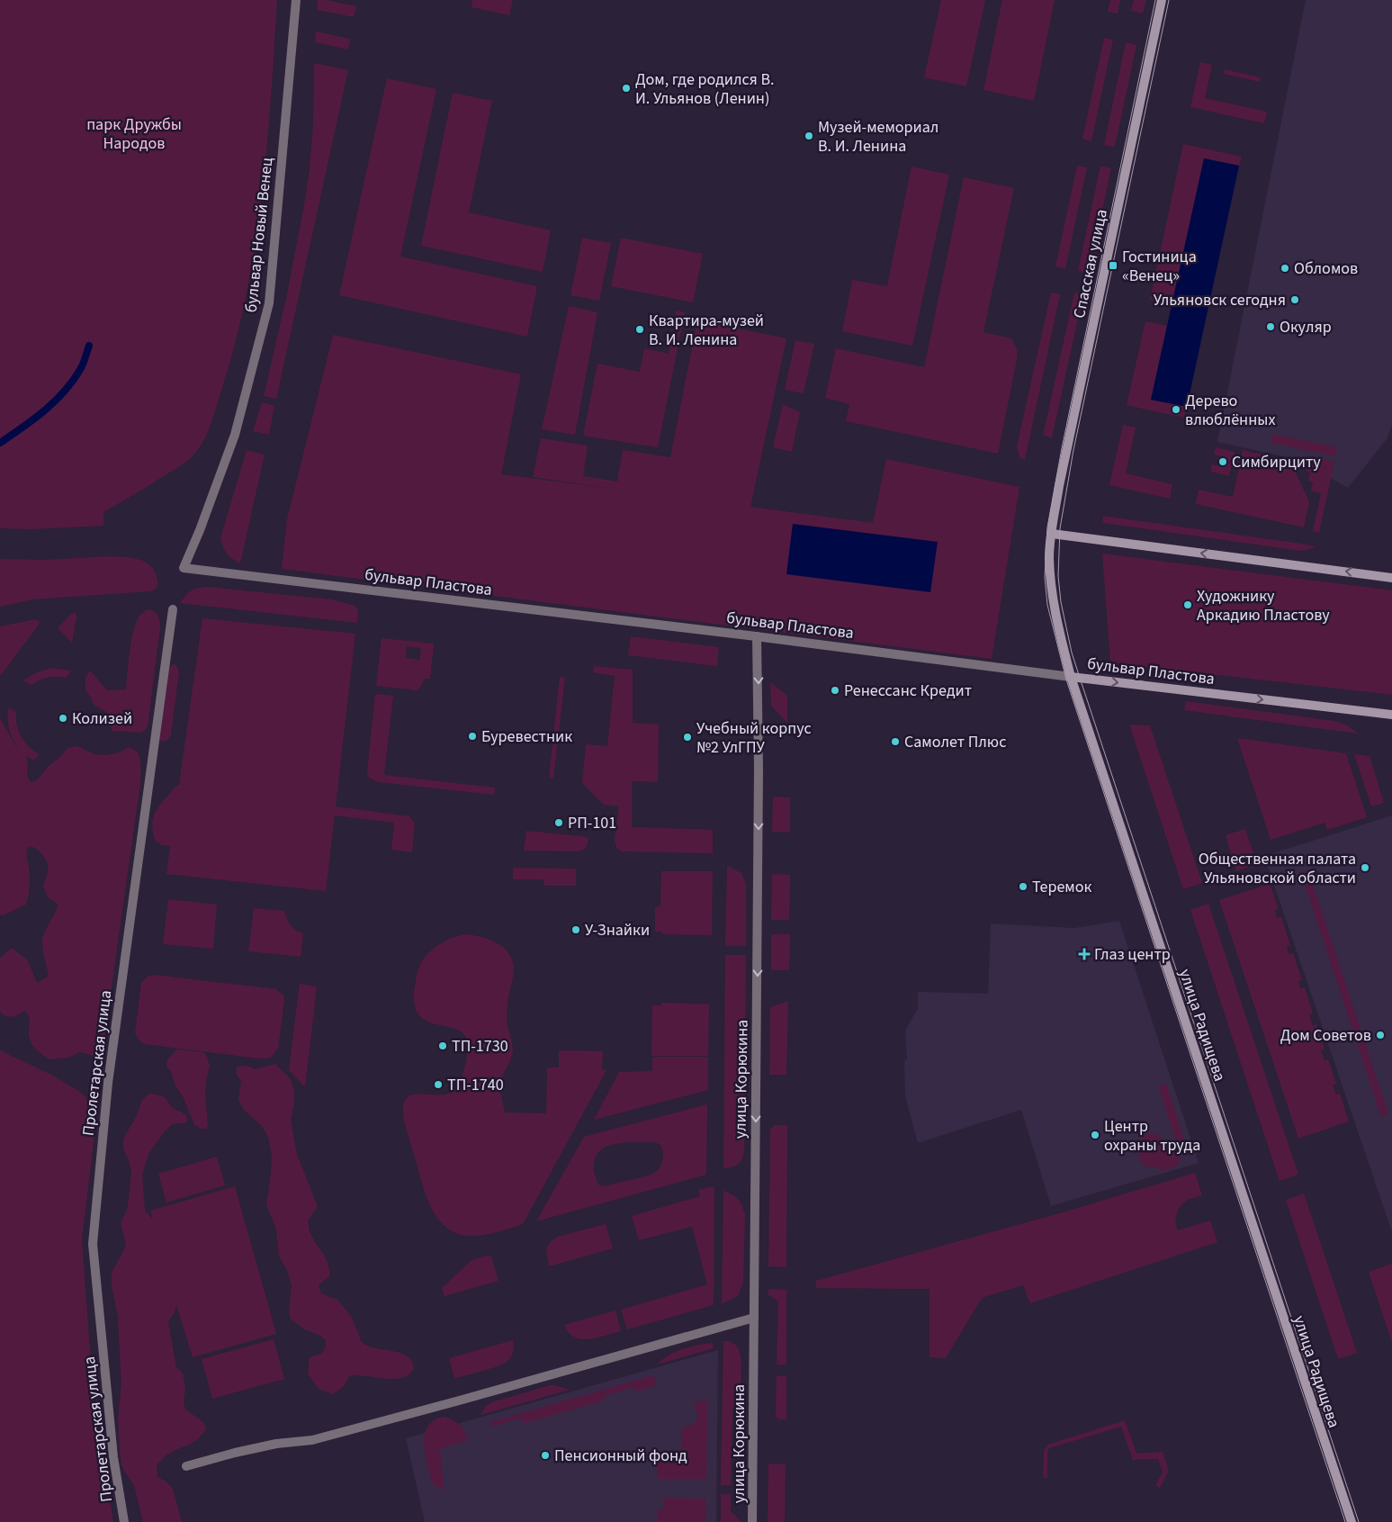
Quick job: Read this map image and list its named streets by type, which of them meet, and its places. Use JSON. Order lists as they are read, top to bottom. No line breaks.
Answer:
{"streets":{"street":["бульвар Новый Венец","Спасская улица","бульвар Пластова","улица Радищева","Пролетарская улица","улица Корюкина"]},"crossings":[["бульвар Новый Венец","бульвар Пластова"],["Спасская улица","улица Радищева"],["бульвар Пластова","улица Радищева"],["бульвар Пластова","улица Корюкина"]],"one_way":["улица Корюкина"],"parks":["парк Дружбы Народов"],"places":{"other":["Дом, где родился В. И. Ульянов (Ленин)","Музей-мемориал В. И. Ленина","Обломов","Ульяновск сегодня","Окуляр","Квартира-музей В. И. Ленина","Дерево влюблённых","Симбирциту","Художнику Аркадию Пластову","Ренессанс Кредит","Колизей","Буревестник","Учебный корпус №2 УлГПУ","Самолет Плюс","РП-101","Общественная палата Ульяновской области","Теремок","У-Знайки","Дом Советов","ТП-1730","ТП-1740","Центр охраны труда","Пенсионный фонд"],"transit":["Гостиница «Венец»"],"health":["Глаз центр"]}}
